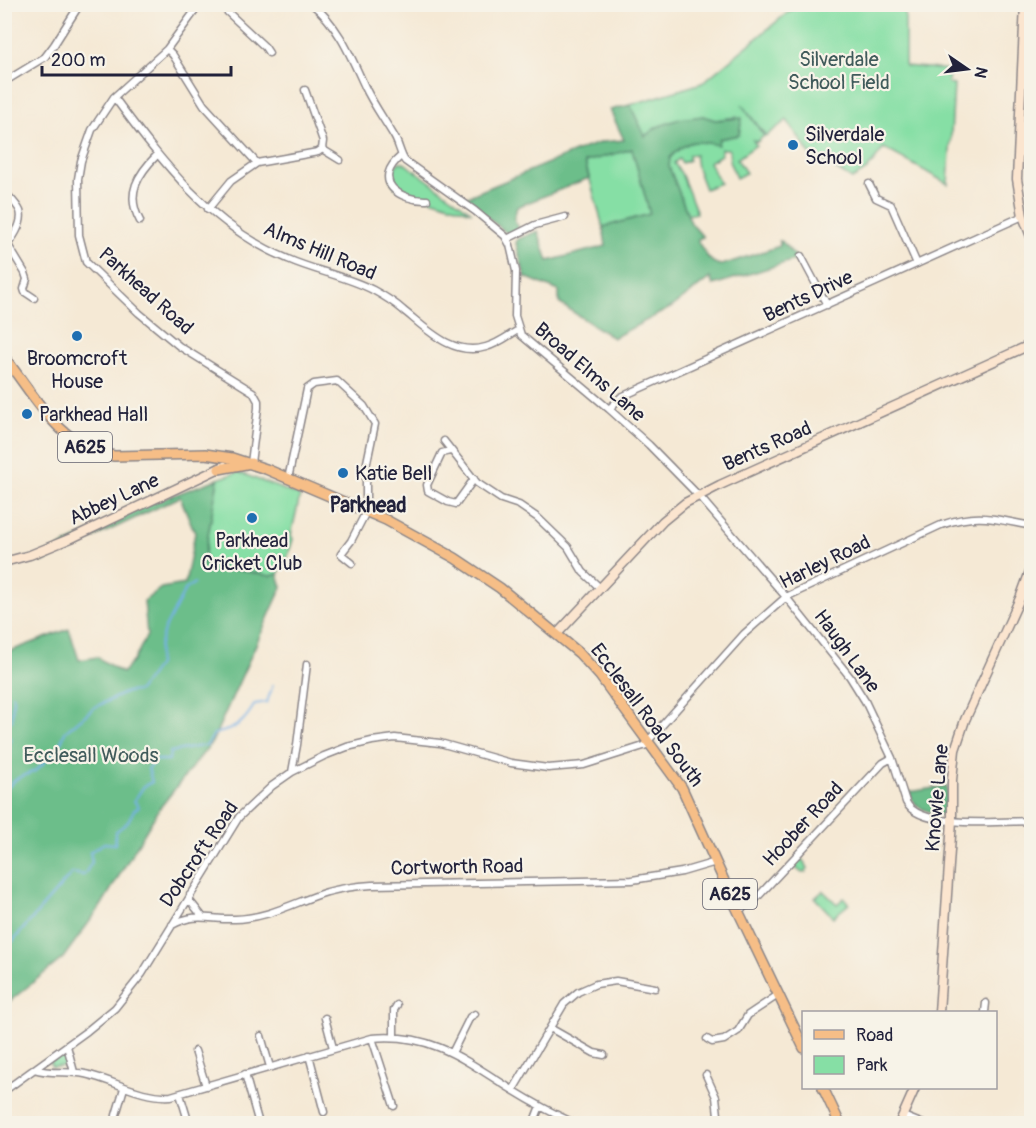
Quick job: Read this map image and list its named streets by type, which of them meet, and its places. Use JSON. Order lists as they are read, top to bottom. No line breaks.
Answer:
{"streets":{"main road":["A625","Ecclesall Road South"],"street":["Alms Hill Road","Parkhead Road","Bents Drive","Broad Elms Lane","Bents Road","Abbey Lane","Harley Road","Haugh Lane","Knowle Lane","Hoober Road","Dobcroft Road","Cortworth Road"]},"crossings":[["Alms Hill Road","Parkhead Road"],["Alms Hill Road","Broad Elms Lane"],["Parkhead Road","Ecclesall Road South"],["Bents Drive","Broad Elms Lane"],["Broad Elms Lane","Bents Road"],["Broad Elms Lane","Haugh Lane"],["Bents Road","Haugh Lane"],["Bents Road","Ecclesall Road South"],["Abbey Lane","Ecclesall Road South"],["Harley Road","Haugh Lane"],["Harley Road","Ecclesall Road South"],["Harley Road","Dobcroft Road"],["Haugh Lane","Knowle Lane"],["Haugh Lane","Hoober Road"],["Ecclesall Road South","Hoober Road"],["Ecclesall Road South","Dobcroft Road"],["Ecclesall Road South","Cortworth Road"],["Dobcroft Road","Cortworth Road"]],"districts":["Parkhead"],"parks":["Silverdale School Field","Ecclesall Woods"],"places":["Silverdale School","Broomcroft House","Parkhead Hall","Katie Bell","Parkhead Cricket Club"],"legend":["Road","Park"],"scale_bar":"200 m","north":"right"}
